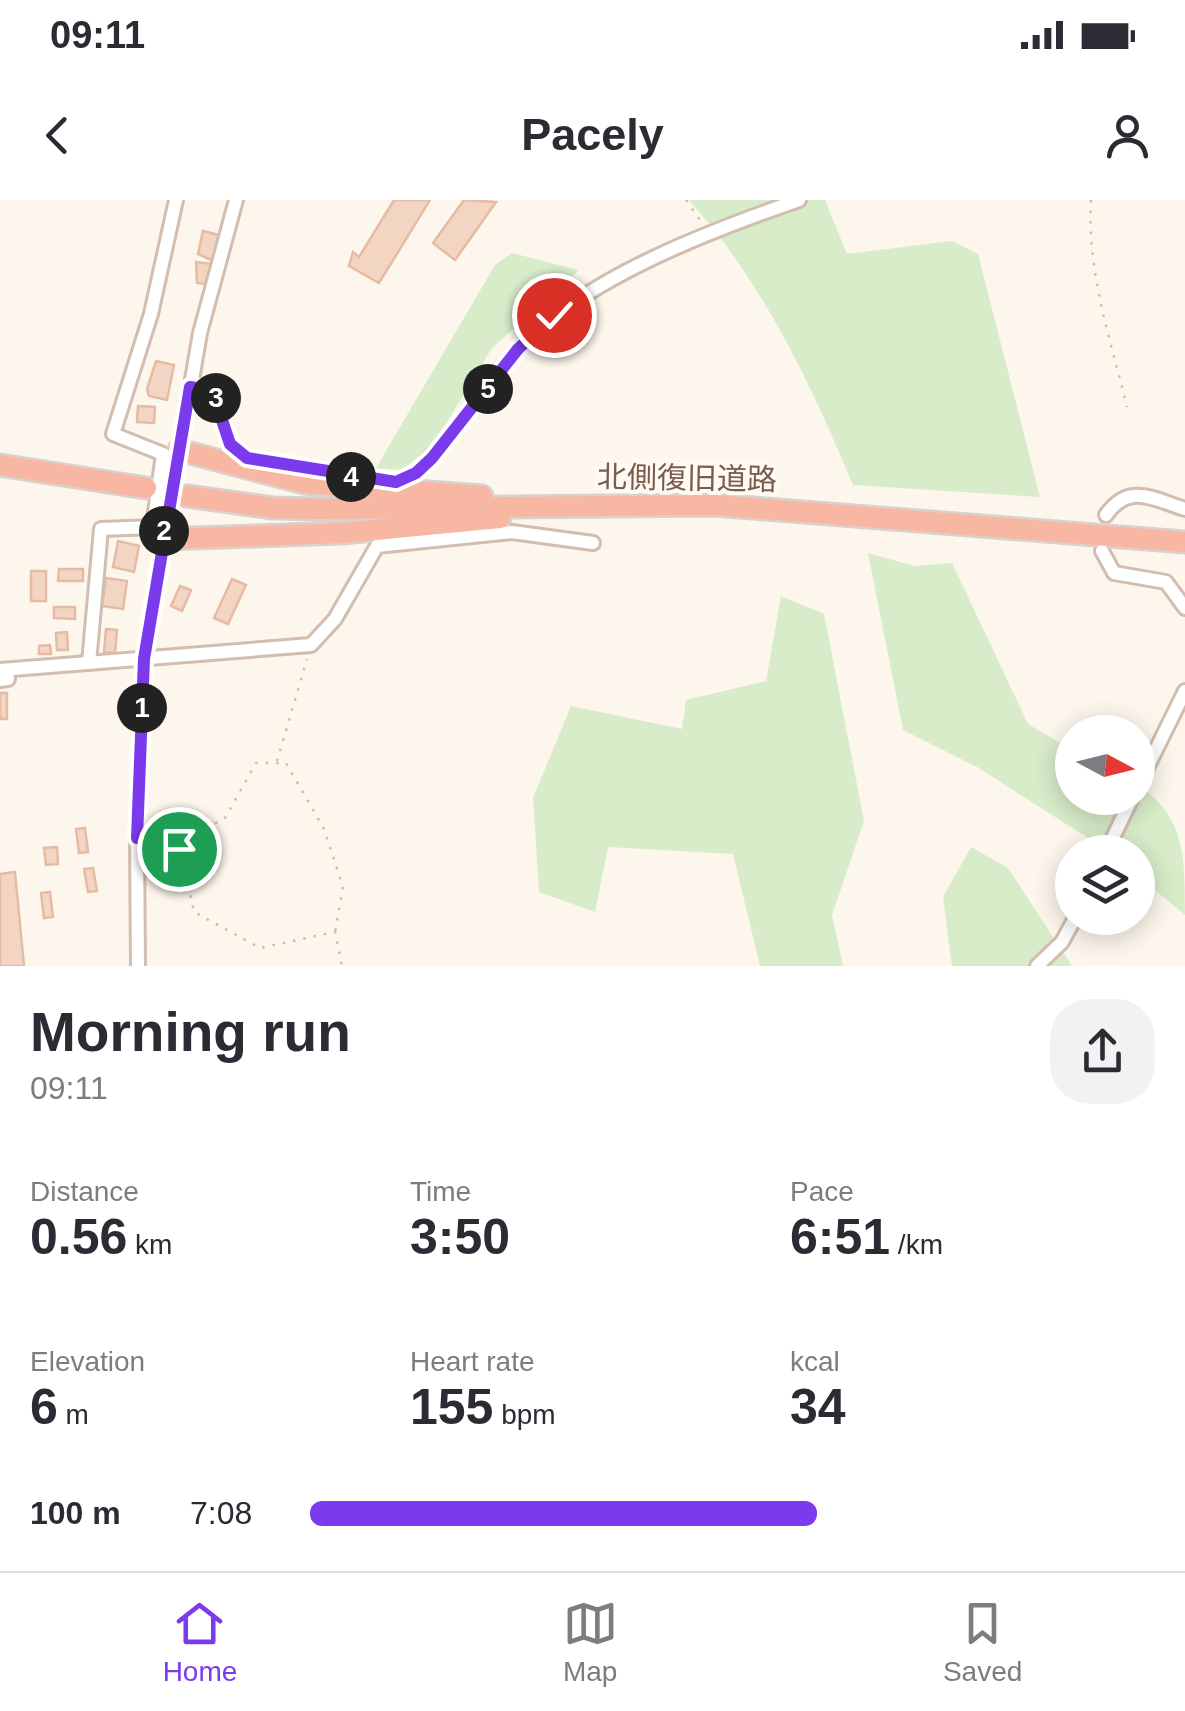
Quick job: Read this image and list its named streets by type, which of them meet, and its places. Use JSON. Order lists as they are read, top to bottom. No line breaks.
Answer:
{"streets":{"highway":["北側復旧道路"]},"north":"right","page":{"status":"09:11","header":"Pacely","pins":["5","3","4","2","1"],"heading":["Morning run","09:11"],"stats":[["Distance","0.56 km"],["Time","3:50"],["Pace","6:51 /km"],["Elevation","6 m"],["Heart rate","155 bpm"],["kcal","34"]],"list":[{"name":"100 m","note":"7:08"}],"tabs":["Home","Map","Saved"]}}
